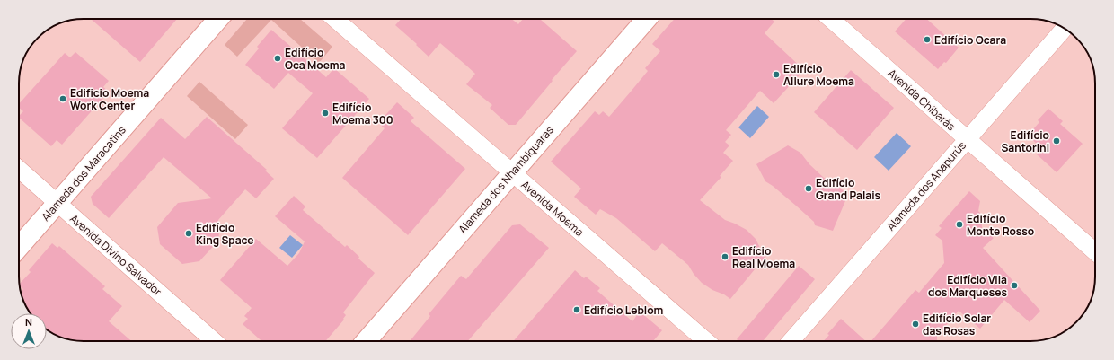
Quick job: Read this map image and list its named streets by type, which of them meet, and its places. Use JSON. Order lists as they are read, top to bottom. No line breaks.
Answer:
{"streets":{"street":["Avenida Chibarás","Alameda dos Maracatins","Alameda dos Nhambiquaras","Alameda dos Anapurús","Avenida Moema","Avenida Divino Salvador"]},"crossings":[["Avenida Chibarás","Alameda dos Anapurús"],["Alameda dos Maracatins","Avenida Divino Salvador"],["Alameda dos Nhambiquaras","Avenida Moema"]],"places":["Edifício Ocara","Edifício Oca Moema","Edifício Allure Moema","Edificio Moema Work Center","Edifício Moema 300","Edifício Santorini","Edifício Grand Palais","Edifício Monte Rosso","Edifício King Space","Edifício Real Moema","Edifício Vila dos Marqueses","Edifício Leblom","Edifício Solar das Rosas"],"north":"top"}
